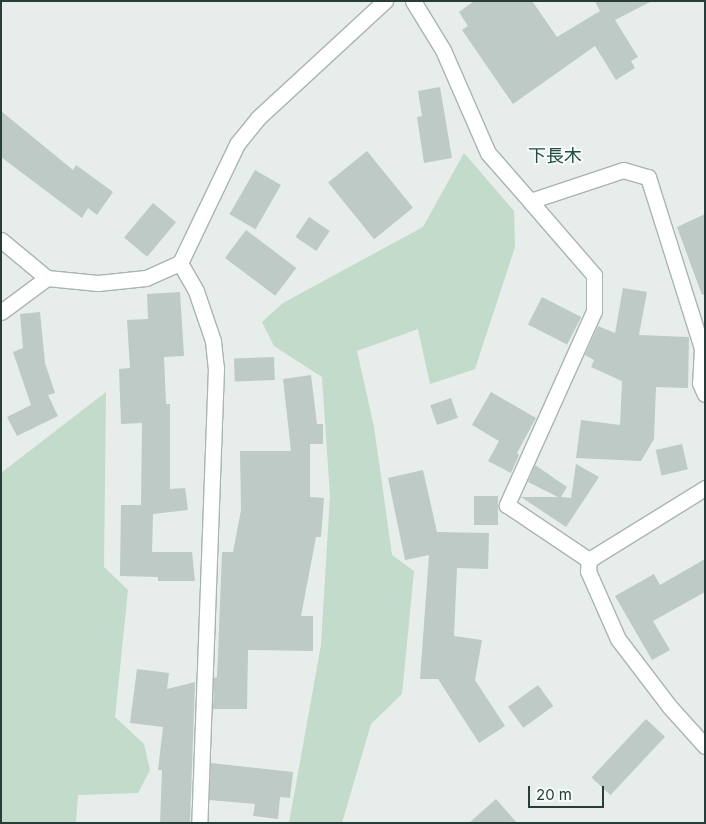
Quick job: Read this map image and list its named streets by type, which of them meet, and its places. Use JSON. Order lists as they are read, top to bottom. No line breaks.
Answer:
{"districts":["下長木"],"scale_bar":"20 m"}
